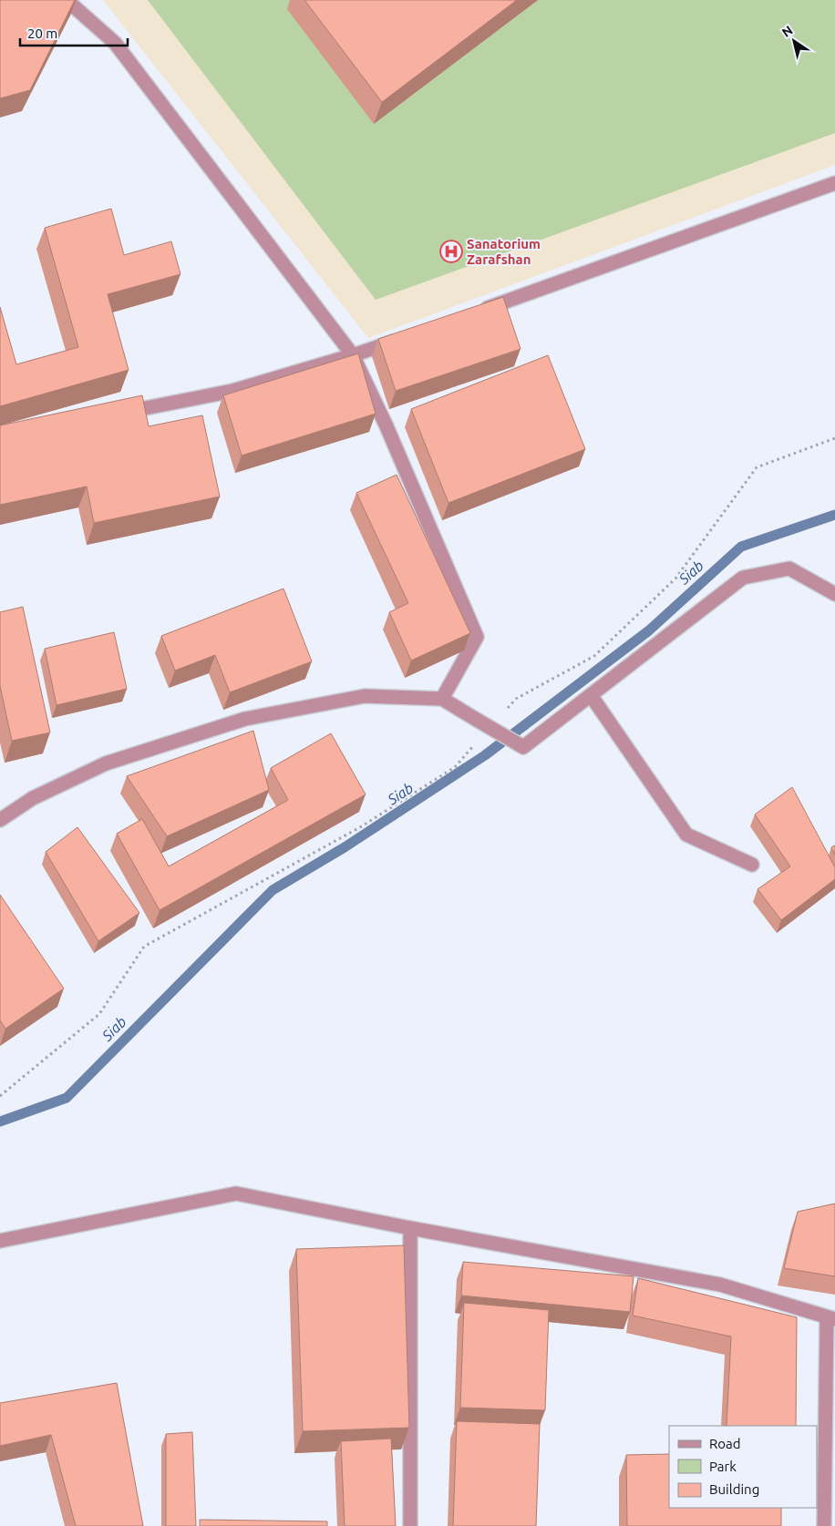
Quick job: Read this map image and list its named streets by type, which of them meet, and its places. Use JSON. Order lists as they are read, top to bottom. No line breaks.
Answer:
{"water":["Siab"],"places":{"hospital":["Sanatorium Zarafshan"]},"legend":["Road","Park","Building"],"scale_bar":"20 m","north":"top left"}
